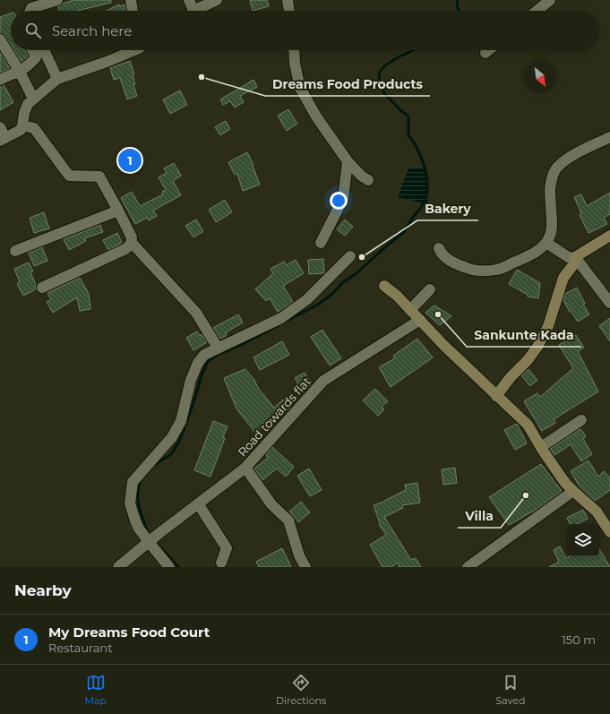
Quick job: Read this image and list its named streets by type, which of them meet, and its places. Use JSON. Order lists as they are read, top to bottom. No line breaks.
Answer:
{"streets":{"street":["Road towards flat"]},"places":["Dreams Food Products","Bakery","Sankunte Kada","Villa"],"north":"bottom right","page":{"search":"Search here","pins":"1","heading":"Nearby","list":[{"mark":"1","name":"My Dreams Food Court","note":"Restaurant","value":"150 m"}],"nav":["Map","Directions","Saved"]}}
